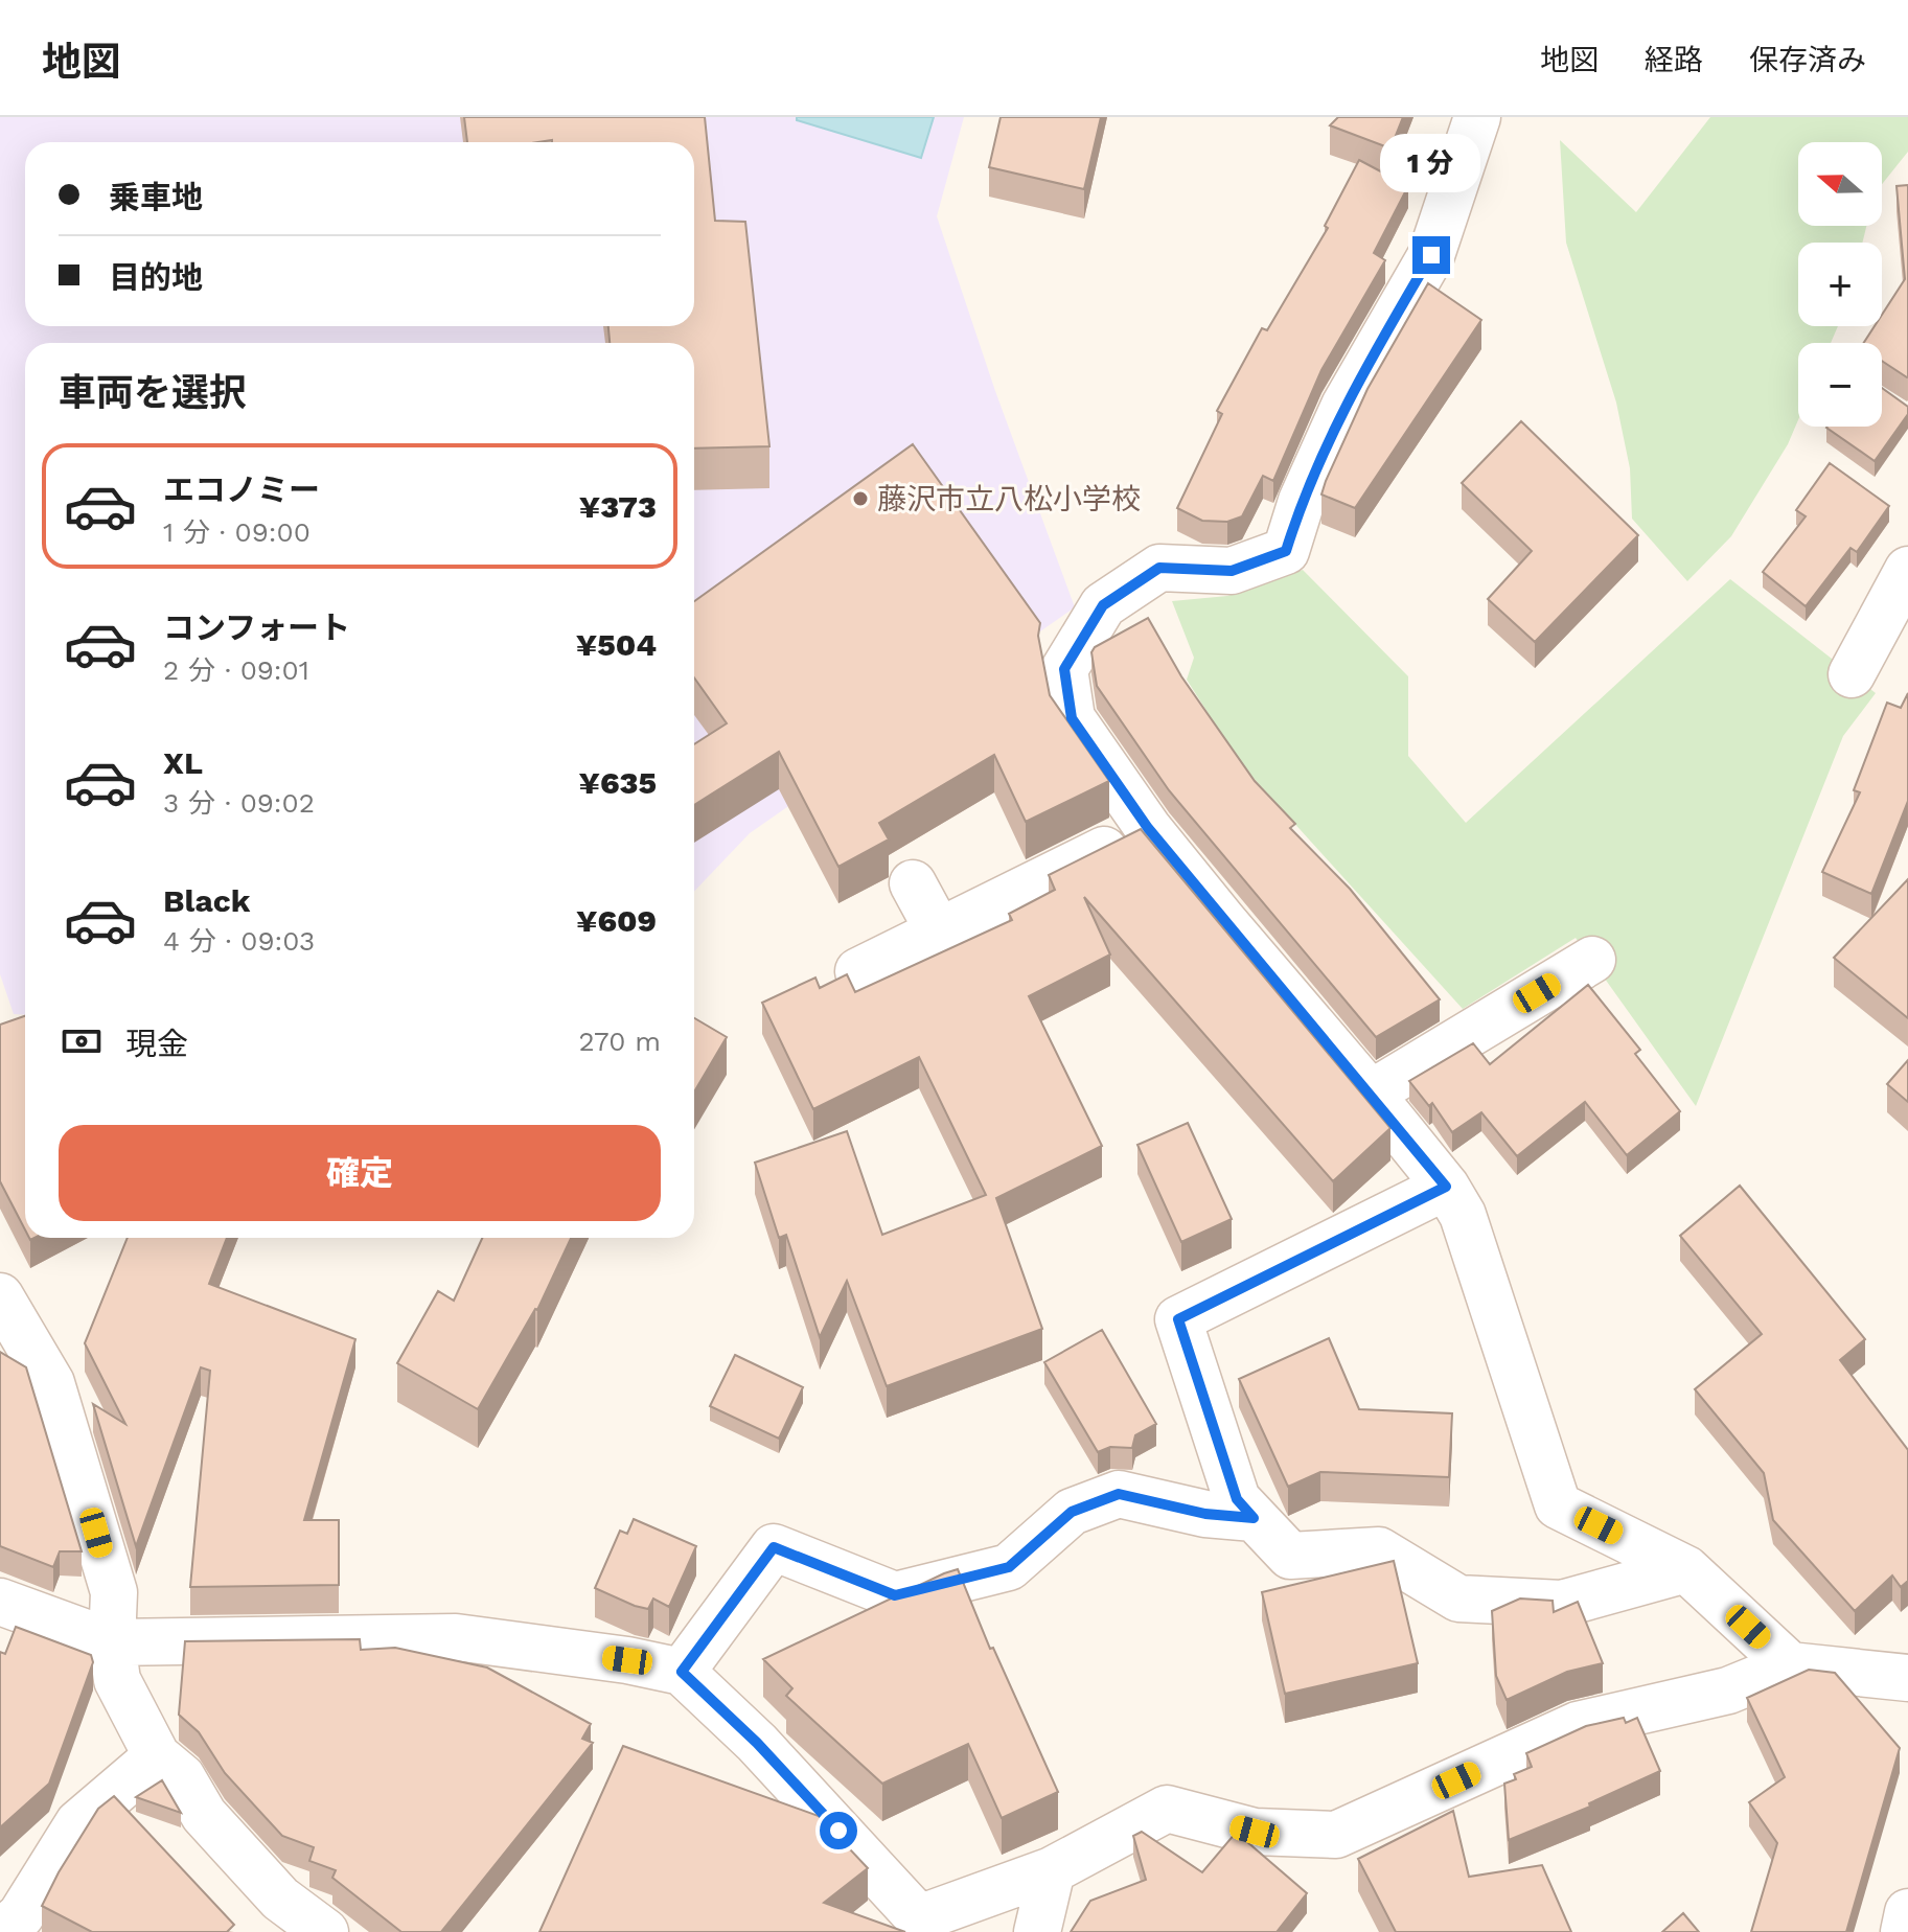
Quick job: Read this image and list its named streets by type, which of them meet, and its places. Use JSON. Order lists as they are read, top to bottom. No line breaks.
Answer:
{"places":["藤沢市立八松小学校"],"north":"left","page":{"header":"地図","nav":["地図","経路","保存済み"],"bubble":"1 分","map_buttons":["+","−"],"banner":["乗車地","目的地"],"heading":"車両を選択","list":[{"name":"エコノミー","note":"1 分 · 09:00","value":"¥373"},{"name":"コンフォート","note":"2 分 · 09:01","value":"¥504"},{"name":"XL","note":"3 分 · 09:02","value":"¥635"},{"name":"Black","note":"4 分 · 09:03","value":"¥609"}],"pay":["現金","270 m"],"buttons":"確定"}}
